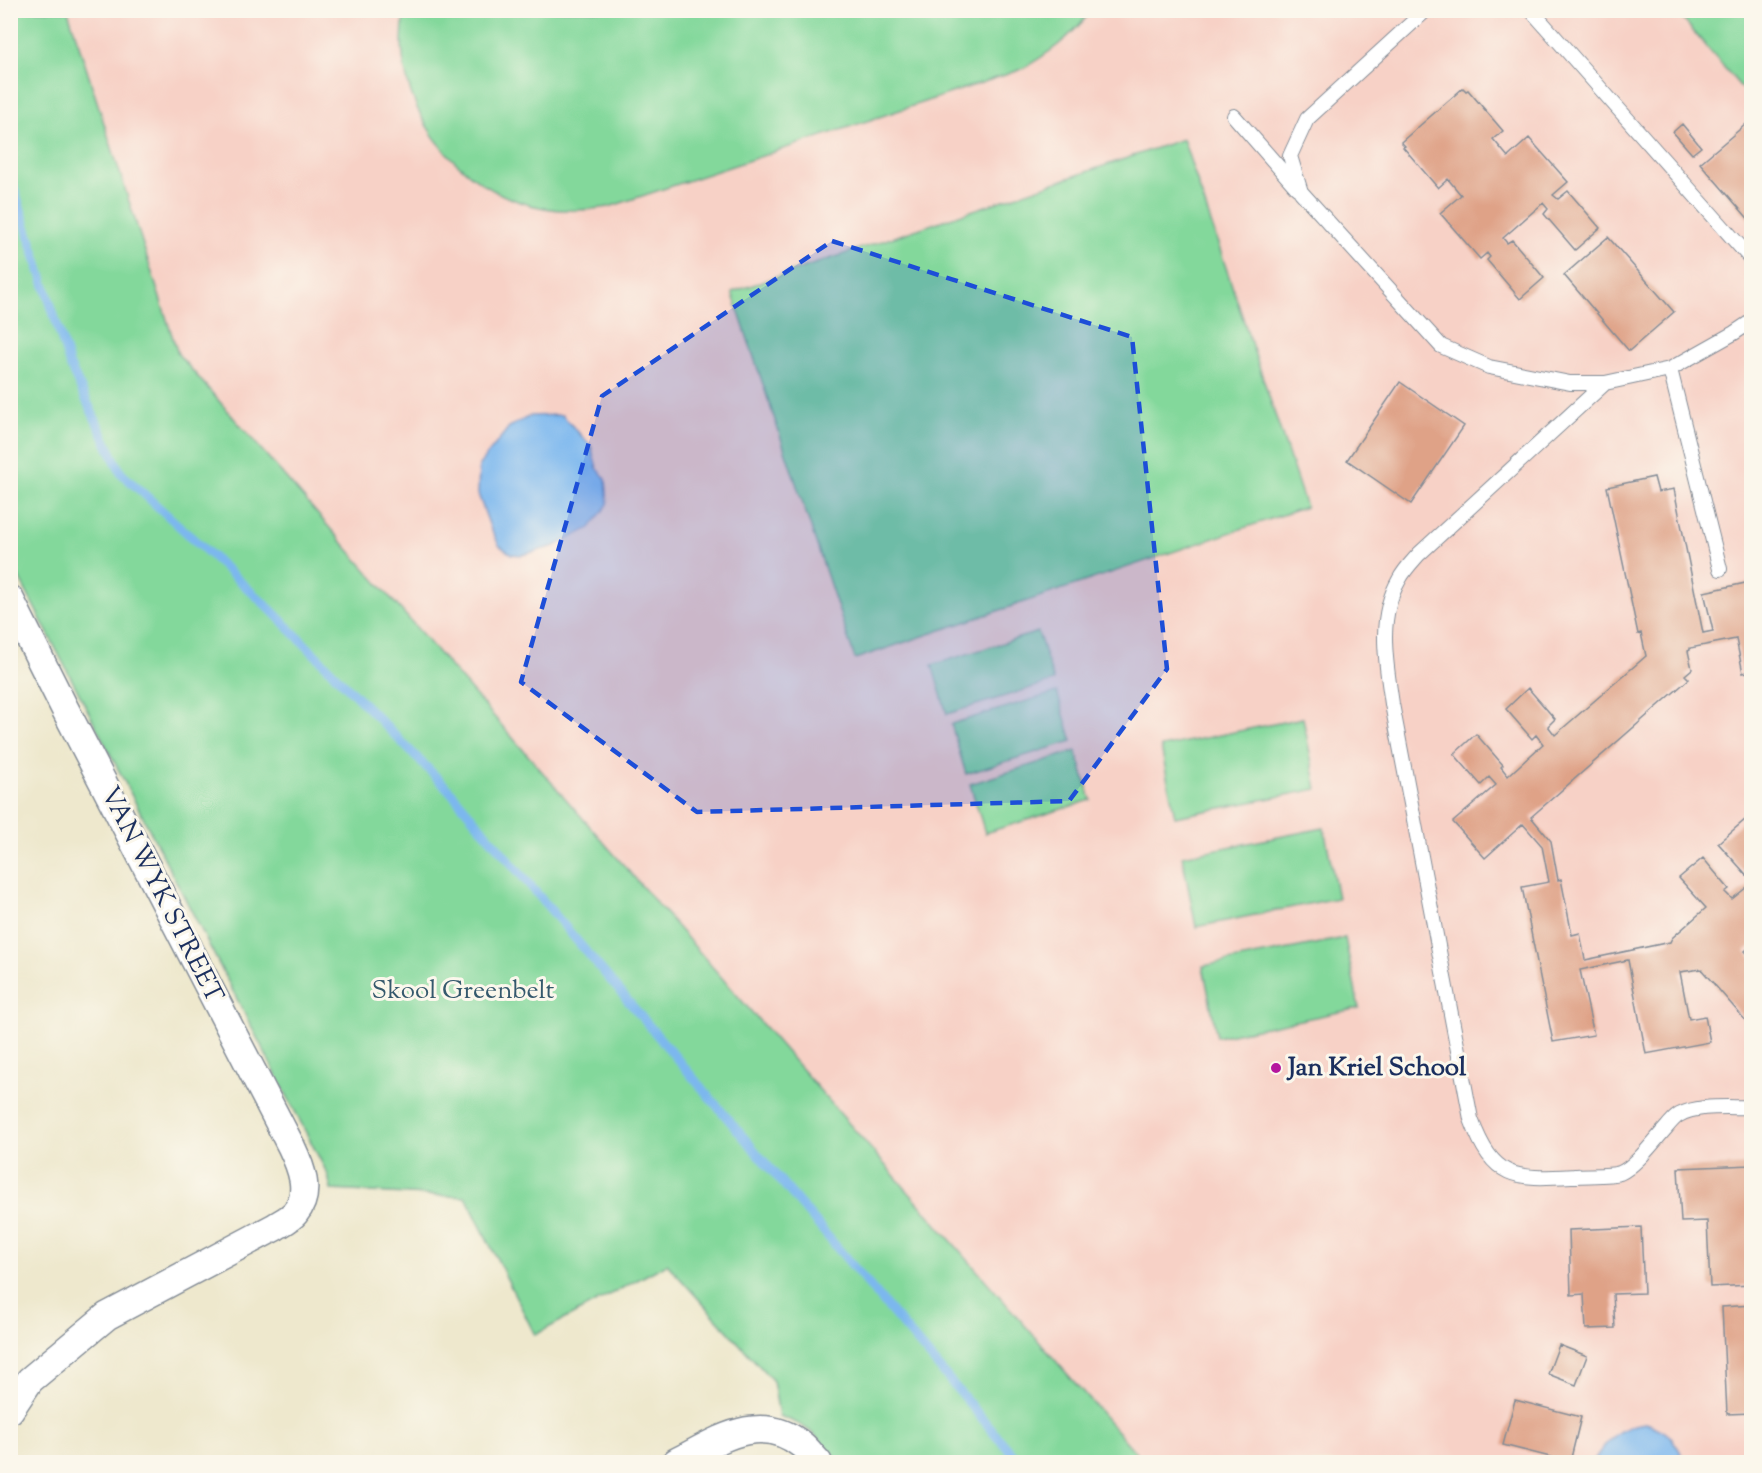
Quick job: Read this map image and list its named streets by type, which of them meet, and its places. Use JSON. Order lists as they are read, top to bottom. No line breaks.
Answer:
{"streets":{"street":["VAN WYK STREET"]},"parks":["Skool Greenbelt"],"places":["Jan Kriel School"]}
